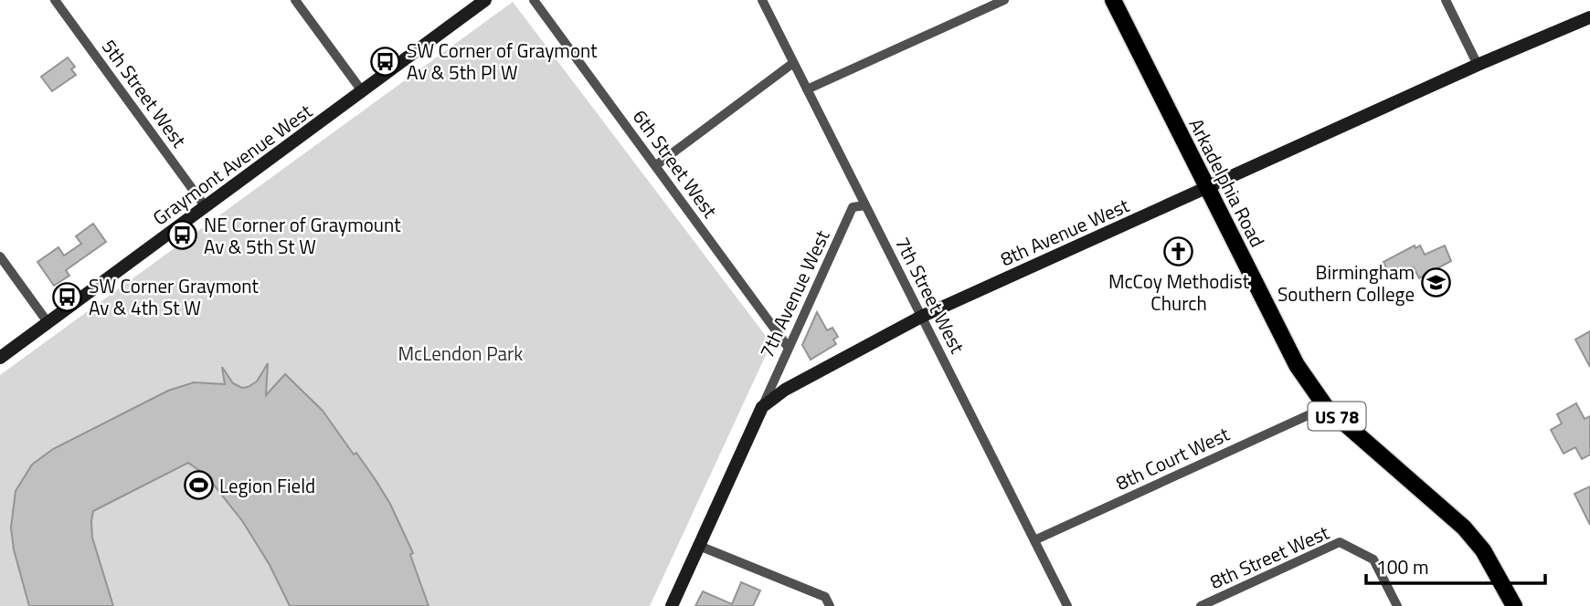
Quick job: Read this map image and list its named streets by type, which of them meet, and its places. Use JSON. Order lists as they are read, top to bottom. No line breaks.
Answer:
{"streets":{"main road":["Graymont Avenue West","Arkadelphia Road","8th Avenue West","US 78"],"street":["5th Street West","6th Street West","7th Avenue West","7th Street West","8th Court West","8th Street West"]},"crossings":[["5th Street West","Graymont Avenue West"],["6th Street West","7th Avenue West"],["Arkadelphia Road","8th Avenue West"],["Arkadelphia Road","8th Court West"],["8th Avenue West","7th Avenue West"],["8th Avenue West","7th Street West"],["7th Avenue West","7th Street West"],["7th Street West","8th Court West"]],"parks":["McLendon Park"],"places":{"bus stop":["SW Corner of Graymont Av & 5th Pl W","NE Corner of Graymount Av & 5th St W","SW Corner Graymont Av & 4th St W"],"church":["McCoy Methodist Church"],"school or university":["Birmingham Southern College"],"sports":["Legion Field"]},"scale_bar":"100 m"}
